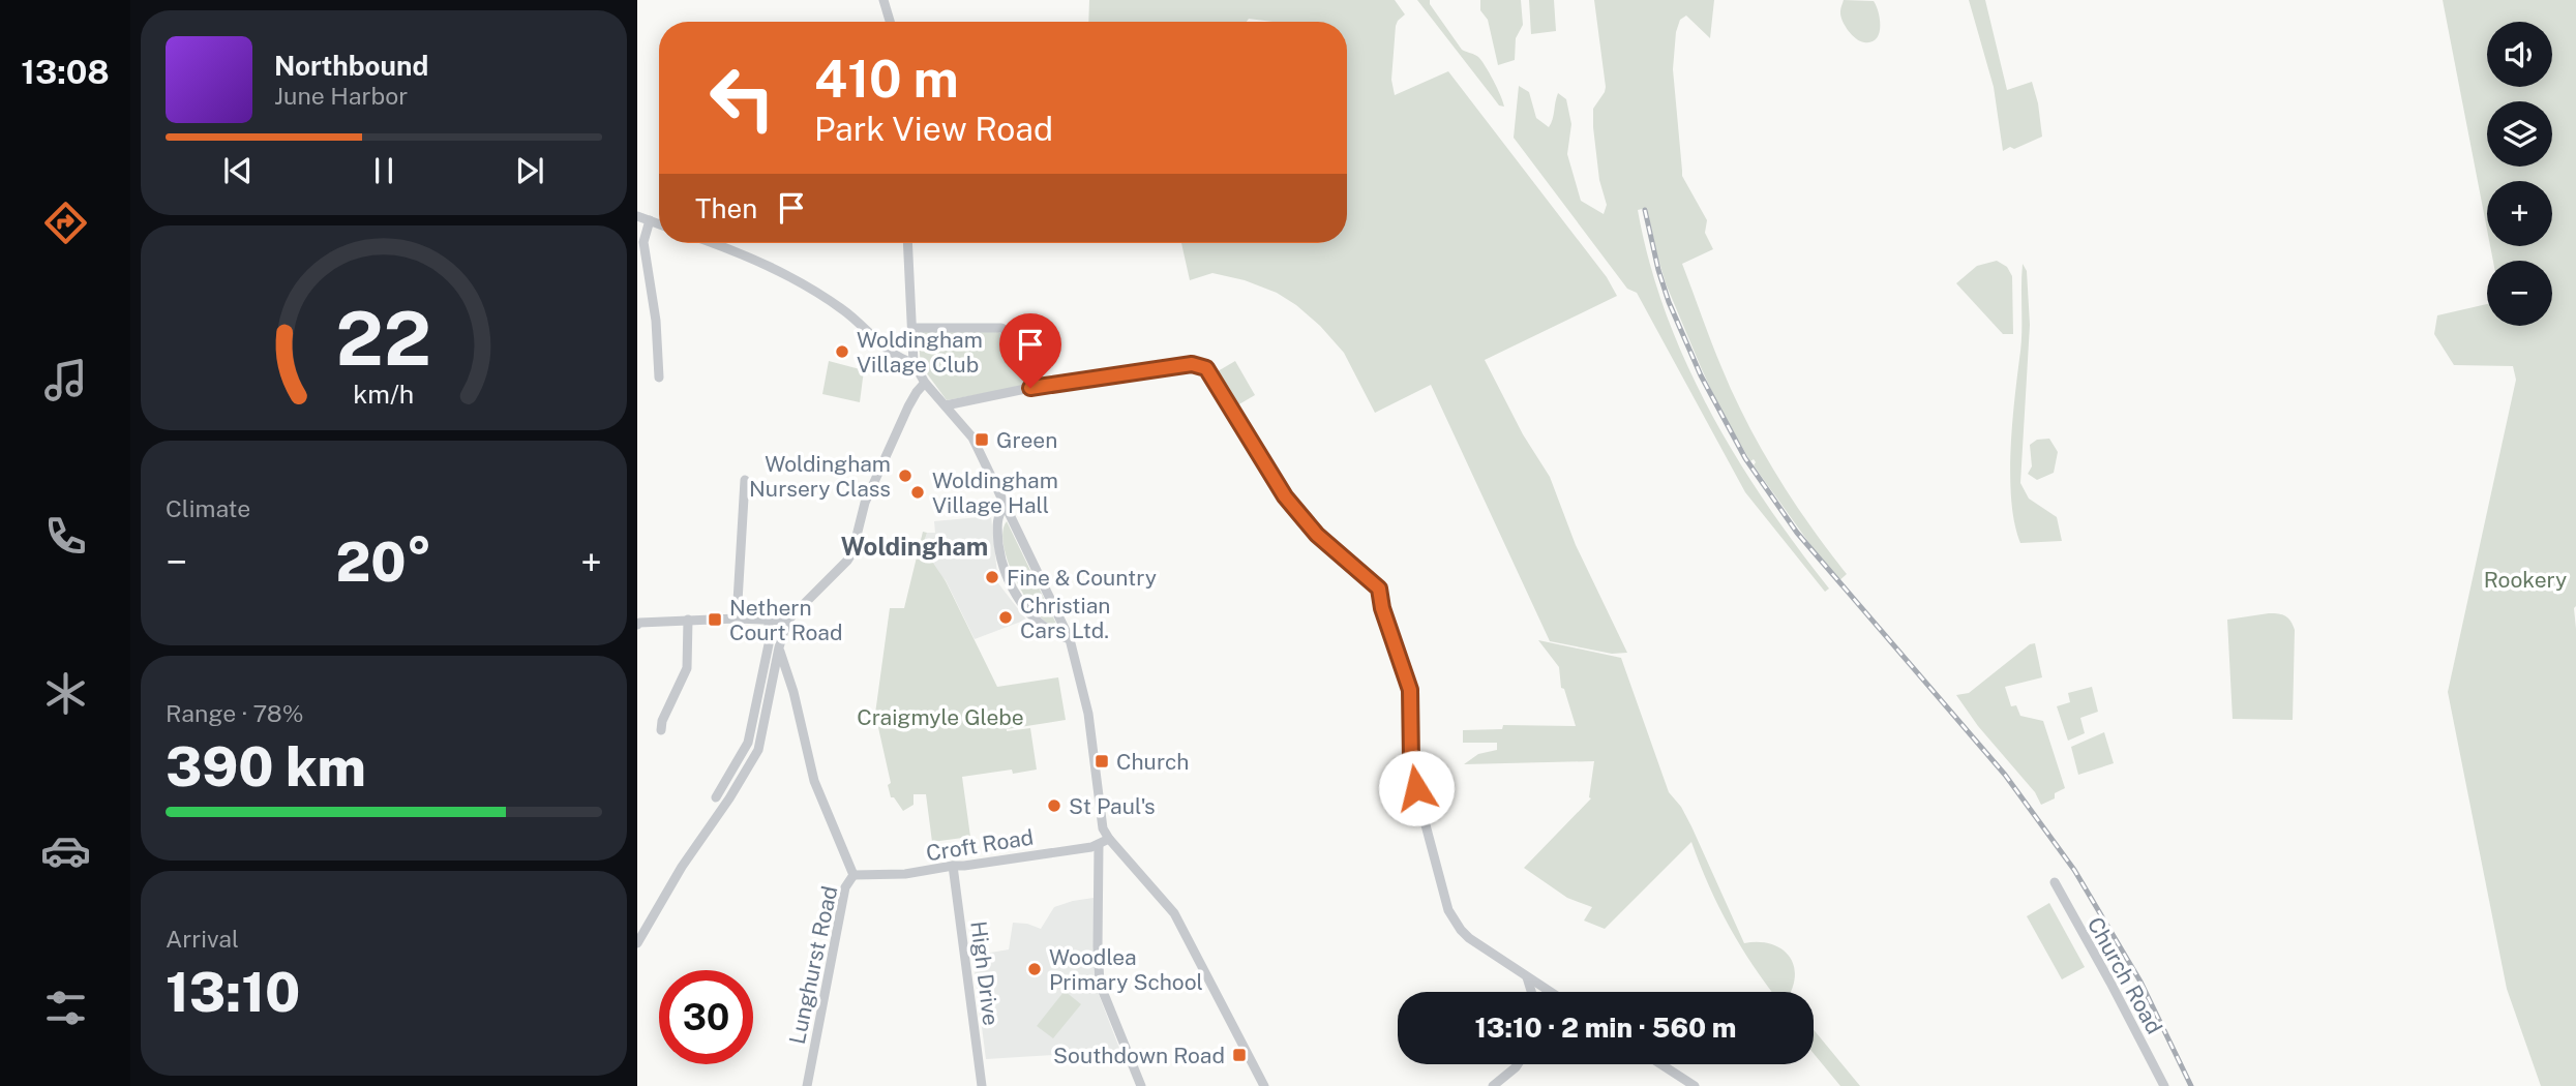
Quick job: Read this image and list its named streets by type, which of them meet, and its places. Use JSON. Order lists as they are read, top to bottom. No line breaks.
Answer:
{"streets":{"street":["Croft Road","Lunghurst Road","High Drive","Church Road"]},"crossings":[["Croft Road","Lunghurst Road"],["Croft Road","High Drive"]],"districts":["Woldingham"],"parks":["Rookery","Craigmyle Glebe"],"places":{"other":["Woldingham Village Club","Woldingham Nursery Class","Woldingham Village Hall","Fine & Country","Christian Cars Ltd.","St Paul's","Woodlea Primary School"],"transit":["Green","Nethern Court Road","Church","Southdown Road"]},"page":{"tabs":"13:08","map_buttons":["+","−"],"turn":["410 m","Park View Road"],"song":["Northbound","June Harbor"],"then":"Then","tile":["Climate",["Range · 78%","390 km"],["Arrival","13:10"]],"heat":["−","20°","+"],"limit":"30","trip":"13:10 · 2 min · 560 m","gauge":["22","km/h"]}}
